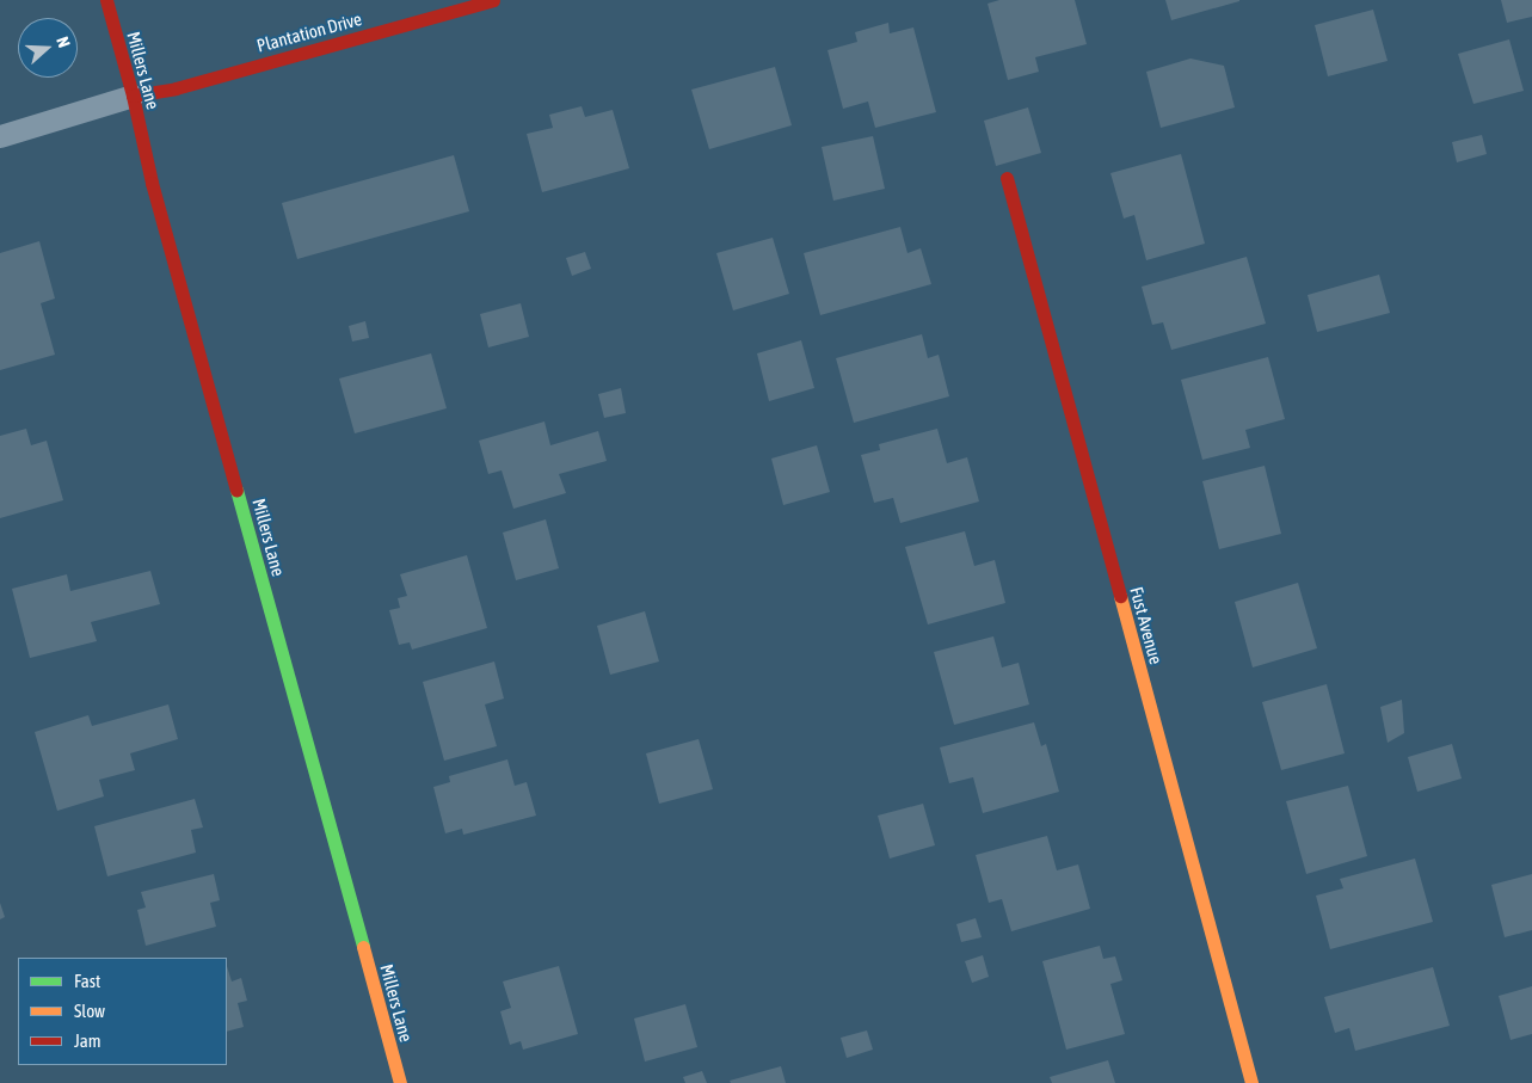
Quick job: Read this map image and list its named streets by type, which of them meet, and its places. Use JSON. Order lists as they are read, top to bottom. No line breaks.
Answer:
{"streets":{"street":["Plantation Drive","Millers Lane","Fust Avenue"]},"crossings":[["Plantation Drive","Millers Lane"]],"legend":["Fast","Slow","Jam"],"north":"right"}
